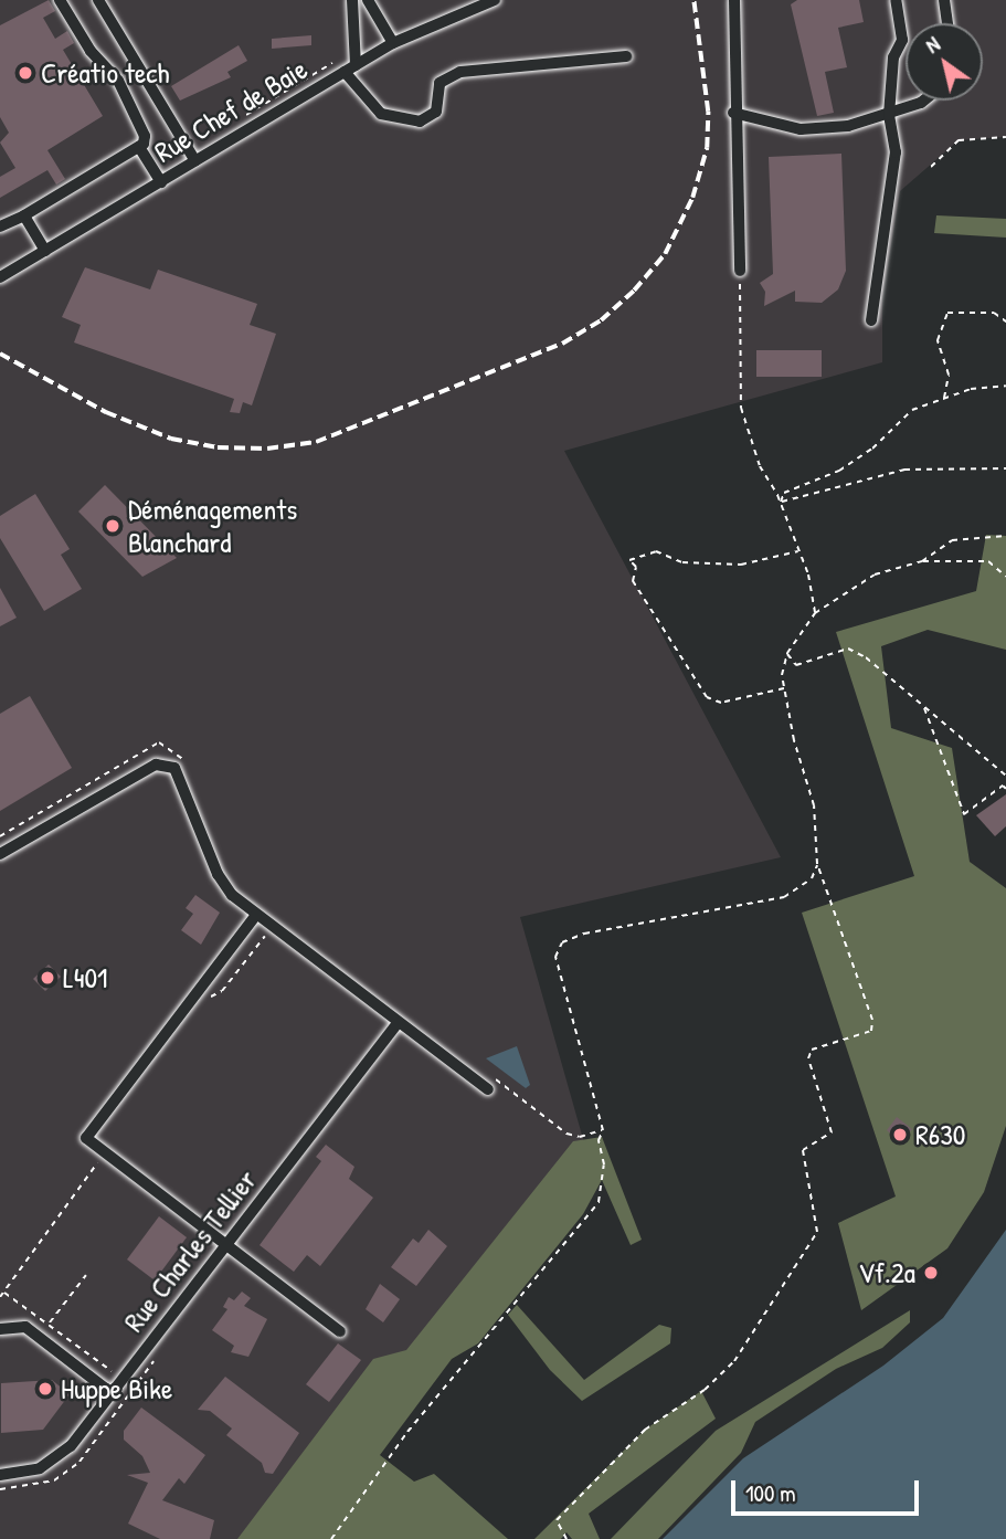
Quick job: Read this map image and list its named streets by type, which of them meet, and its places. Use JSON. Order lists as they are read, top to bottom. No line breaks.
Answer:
{"streets":{"street":["Rue Chef de Baie","Rue Charles Tellier"]},"places":["Créatio tech","Déménagements Blanchard","L401","R630","Vf.2a","Huppe Bike"],"scale_bar":"100 m","north":"top left"}
